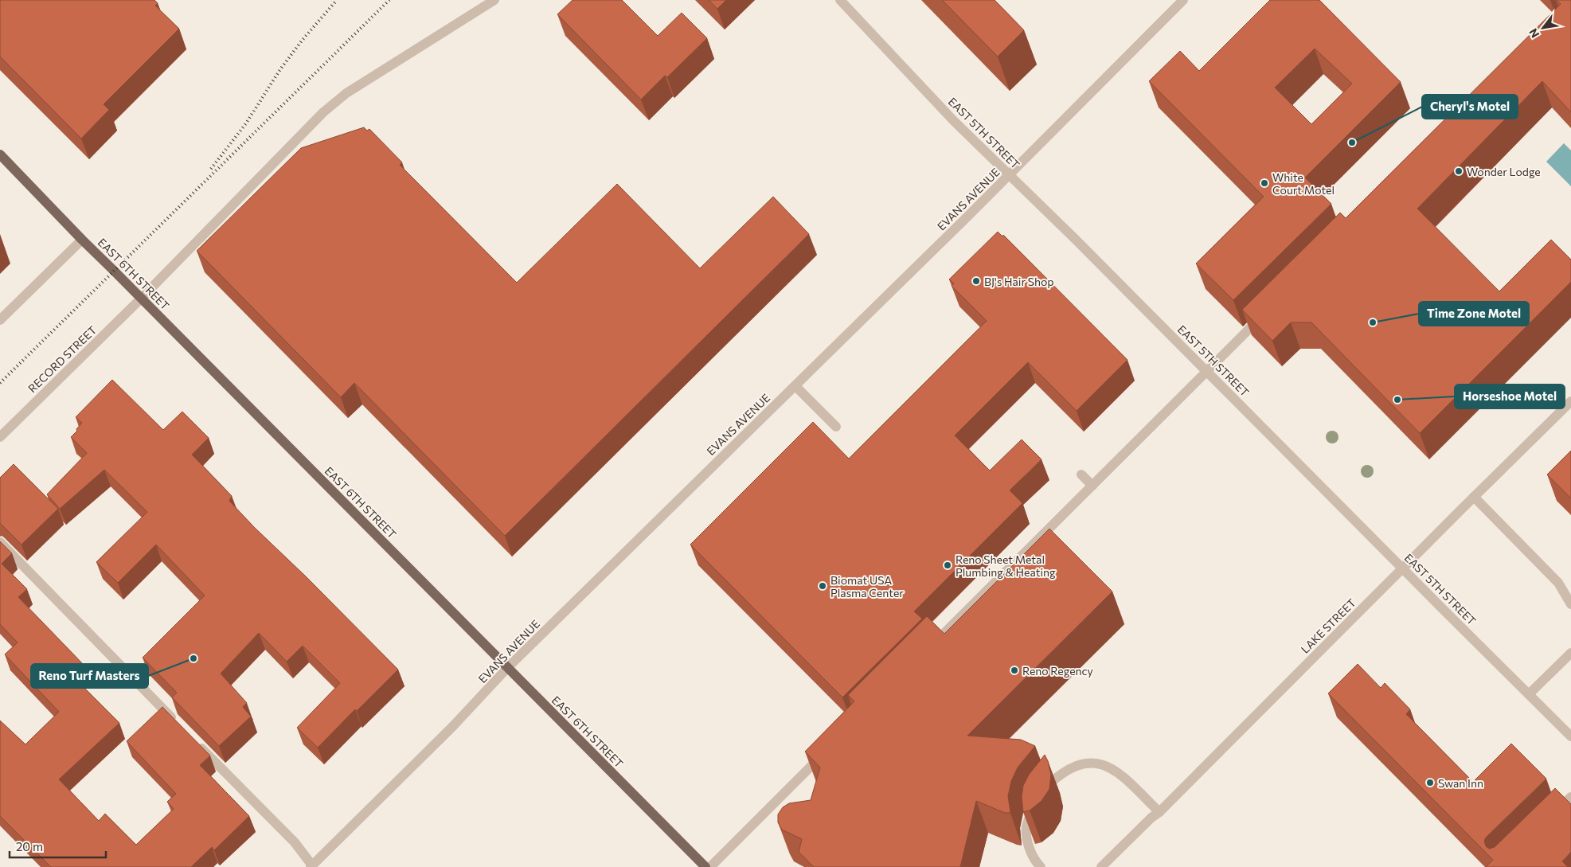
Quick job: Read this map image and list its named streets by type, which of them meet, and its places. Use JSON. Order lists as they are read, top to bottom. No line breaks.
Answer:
{"streets":{"main road":["EAST 6TH STREET"],"street":["EAST 5TH STREET","EVANS AVENUE","RECORD STREET","LAKE STREET"]},"crossings":[["EAST 5TH STREET","EVANS AVENUE"],["EAST 5TH STREET","LAKE STREET"],["EVANS AVENUE","EAST 6TH STREET"],["EAST 6TH STREET","RECORD STREET"]],"places":["Cheryl's Motel","Wonder Lodge","White Court Motel","BJ's Hair Shop","Time Zone Motel","Horseshoe Motel","Reno Sheet Metal Plumbing & Heating","Biomat USA Plasma Center","Reno Turf Masters","Reno Regency","Swan Inn"],"scale_bar":"20 m","north":"bottom left"}
